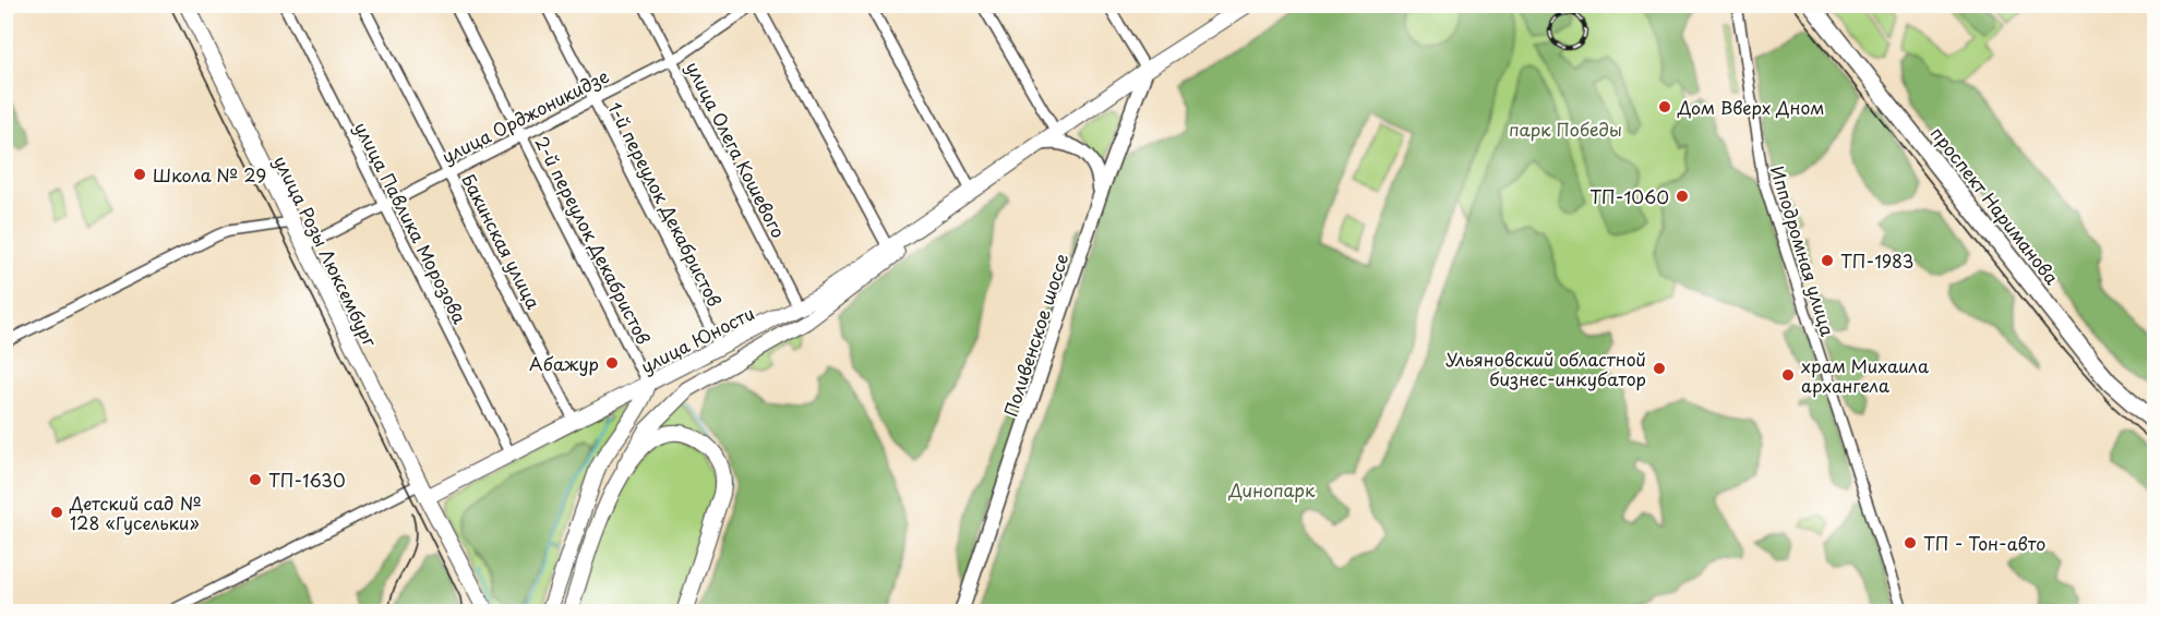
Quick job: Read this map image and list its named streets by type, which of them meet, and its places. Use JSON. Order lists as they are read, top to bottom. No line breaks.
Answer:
{"streets":{"main road":["проспект Нариманова","улица Розы Люксембург","улица Юности"],"street":["улица Орджоникидзе","улица Олега Кошевого","1-й переулок Декабристов","улица Павлика Морозова","2-й переулок Декабристов","Бакинская улица","Ипподромная улица","Поливенское шоссе"]},"crossings":[["улица Орджоникидзе","улица Олега Кошевого"],["улица Орджоникидзе","1-й переулок Декабристов"],["улица Орджоникидзе","улица Павлика Морозова"],["улица Орджоникидзе","2-й переулок Декабристов"],["улица Орджоникидзе","Бакинская улица"],["улица Орджоникидзе","улица Розы Люксембург"],["улица Олега Кошевого","улица Юности"],["1-й переулок Декабристов","улица Юности"],["улица Павлика Морозова","улица Юности"],["2-й переулок Декабристов","улица Юности"],["Бакинская улица","улица Юности"],["улица Розы Люксембург","улица Юности"],["Поливенское шоссе","улица Юности"]],"parks":["парк Победы","Динопарк"],"places":["Дом Вверх Дном","Школа № 29","ТП-1060","ТП-1983","Абажур","Ульяновский областной бизнес-инкубатор","храм Михаила архангела","ТП-1630","Детский сад № 128 «Гусельки»","ТП - Тон-авто"]}
